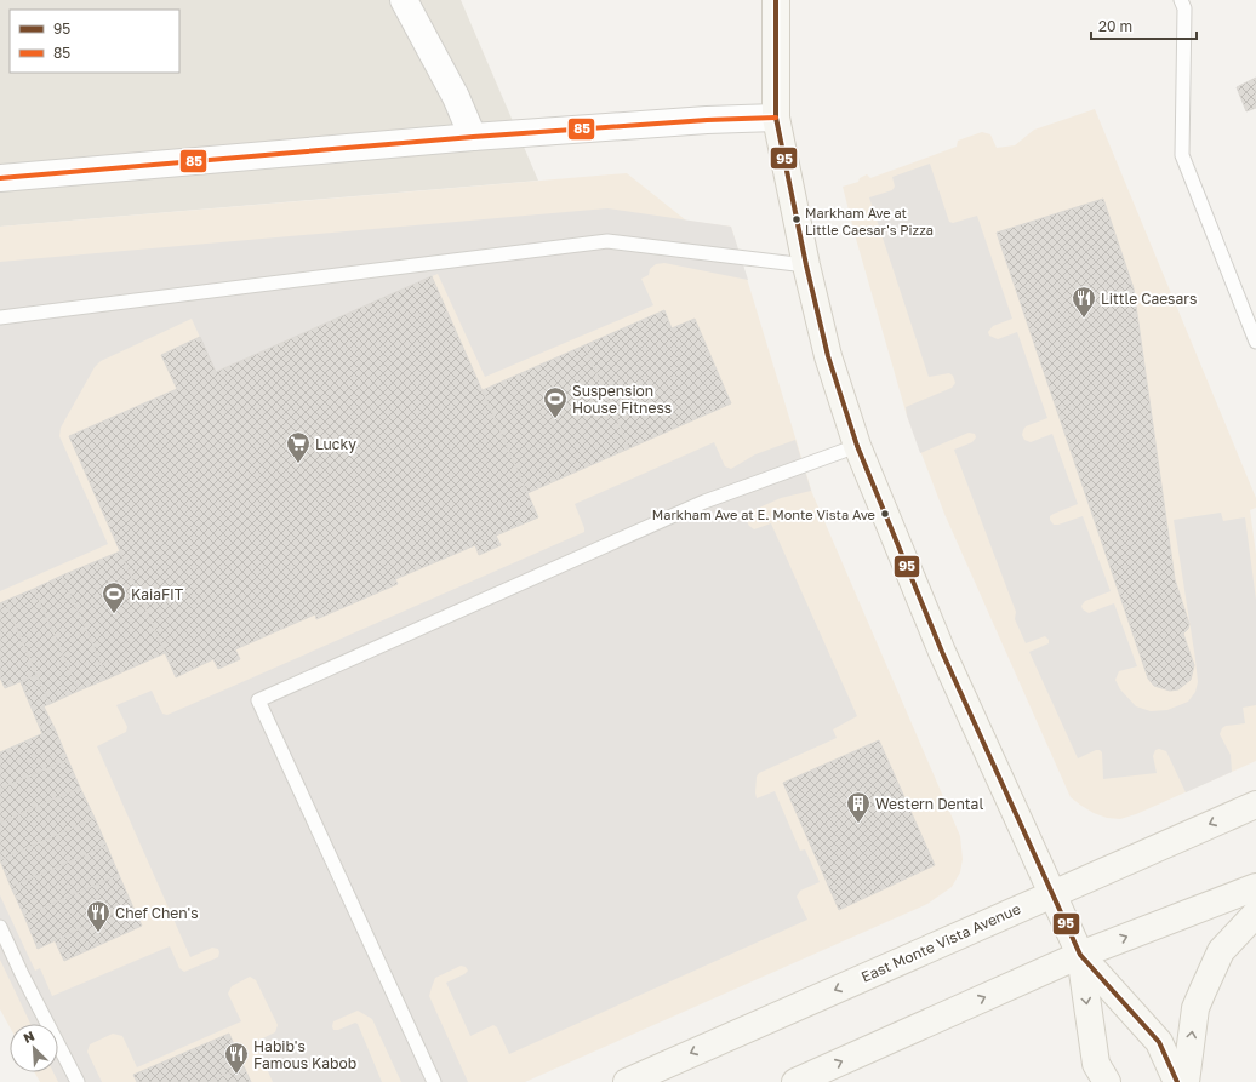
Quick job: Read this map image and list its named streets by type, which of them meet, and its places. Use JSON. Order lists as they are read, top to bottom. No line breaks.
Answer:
{"streets":{"main road":["East Monte Vista Avenue"]},"places":{"other":["Markham Ave at Little Caesar's Pizza","Markham Ave at E. Monte Vista Ave"],"restaurant":["Little Caesars","Chef Chen's","Habib's Famous Kabob"],"sports":["Suspension House Fitness","KaiaFIT"],"supermarket":["Lucky"],"building":["Western Dental"]},"lines":["transit line 95","transit line 85"],"legend":["95","85"],"scale_bar":"20 m","north":"top left"}
